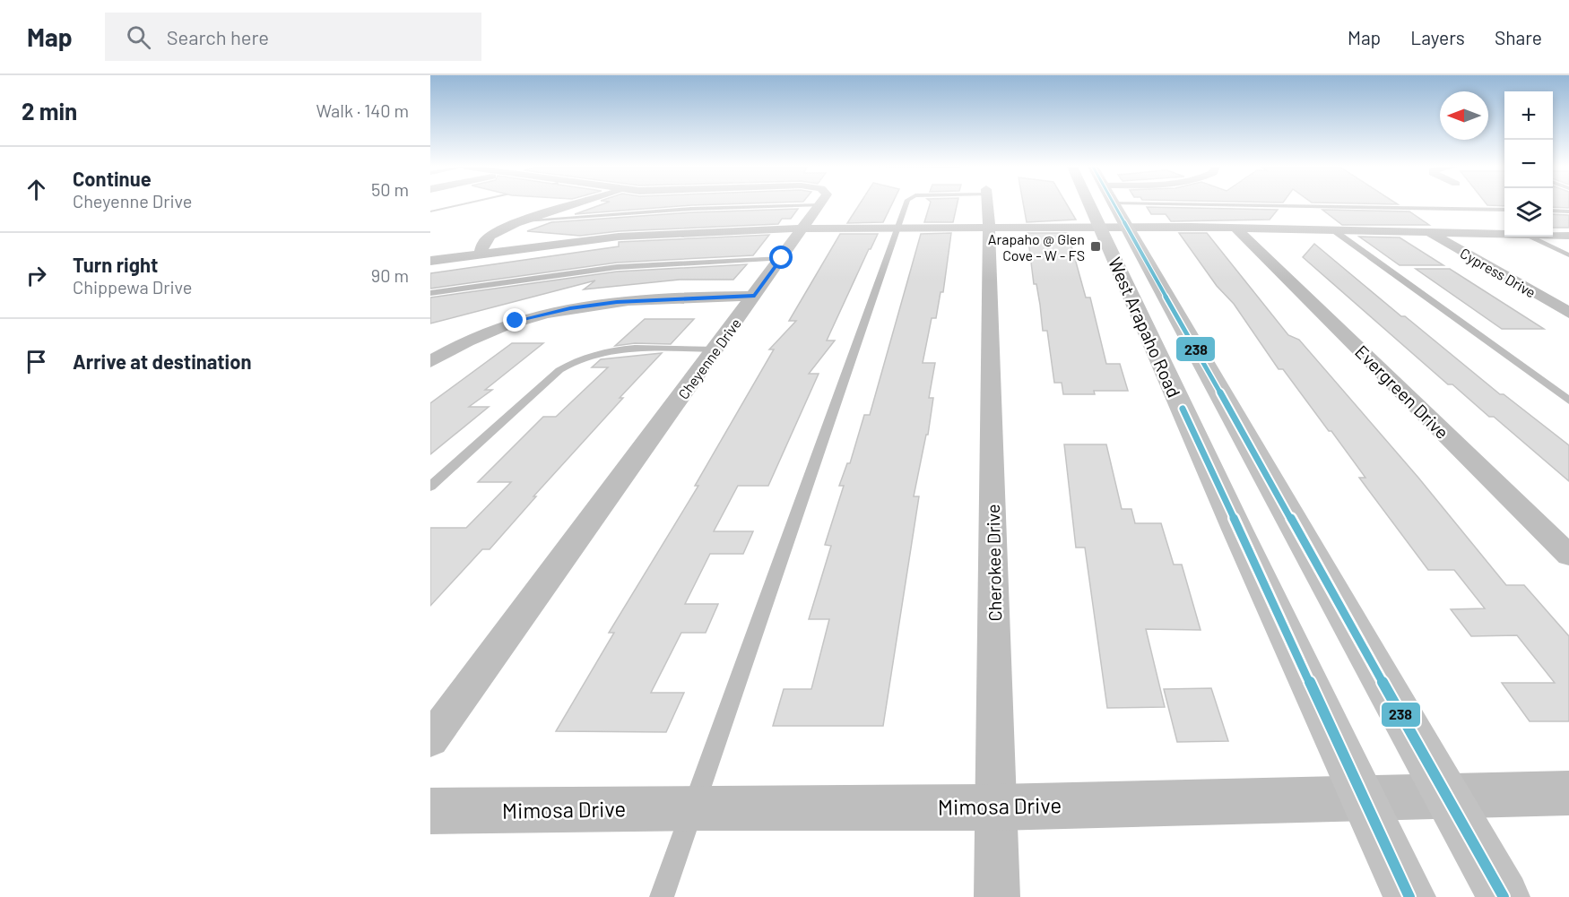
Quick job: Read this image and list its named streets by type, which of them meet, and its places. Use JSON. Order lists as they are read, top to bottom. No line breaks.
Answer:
{"streets":{"main road":["West Arapaho Road"],"street":["Cypress Drive","Cheyenne Drive","Evergreen Drive","Cherokee Drive","Mimosa Drive"]},"crossings":[["West Arapaho Road","Mimosa Drive"],["Cherokee Drive","Mimosa Drive"]],"places":{"transit":["Arapaho @ Glen Cove - W - FS"]},"lines":["transit line 238"],"north":"left","page":{"header":"Map","search":"Search here","nav":["Map","Layers","Share"],"heading":["2 min","Walk · 140 m"],"map_buttons":["+","−"],"list":[["Continue","Cheyenne Drive","50 m"],["Turn right","Chippewa Drive","90 m"],"Arrive at destination"]}}
